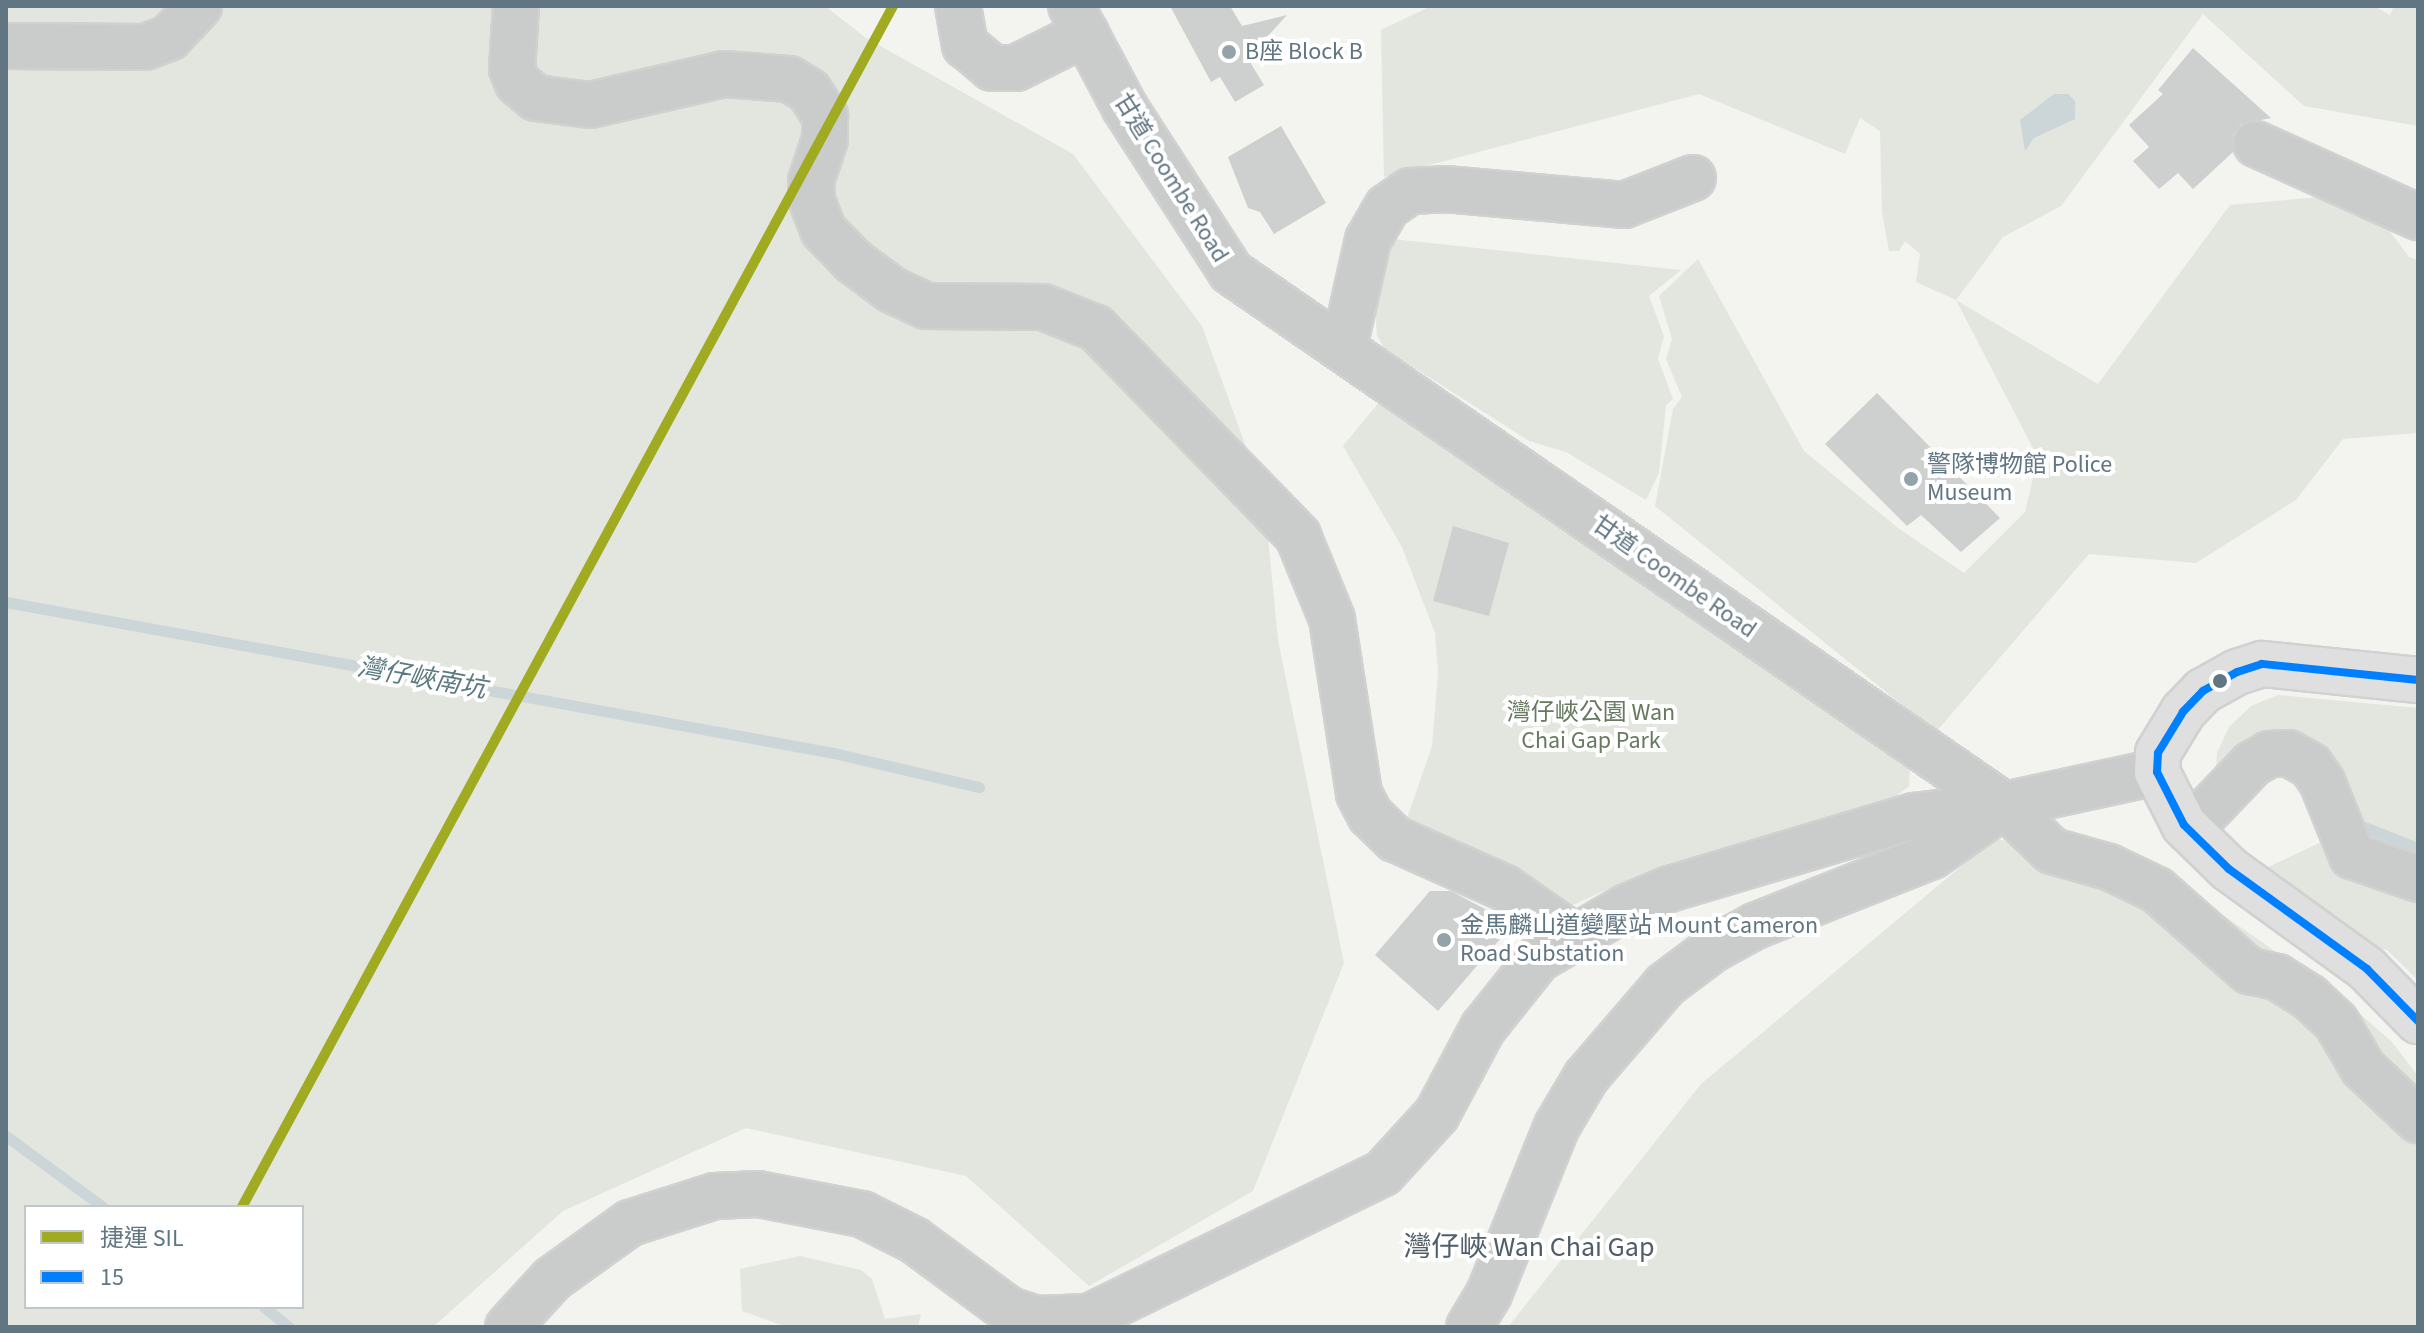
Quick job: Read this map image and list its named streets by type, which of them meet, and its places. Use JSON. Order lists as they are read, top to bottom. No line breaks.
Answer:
{"streets":{"street":["甘道 Coombe Road"]},"districts":["灣仔峽 Wan Chai Gap"],"water":["灣仔峽南坑"],"parks":["灣仔峽公園 Wan Chai Gap Park"],"places":["B座 Block B","警隊博物館 Police Museum","金馬麟山道變壓站 Mount Cameron Road Substation"],"lines":["metro line SIL","transit line 15"],"legend":["捷運 SIL","15"]}
